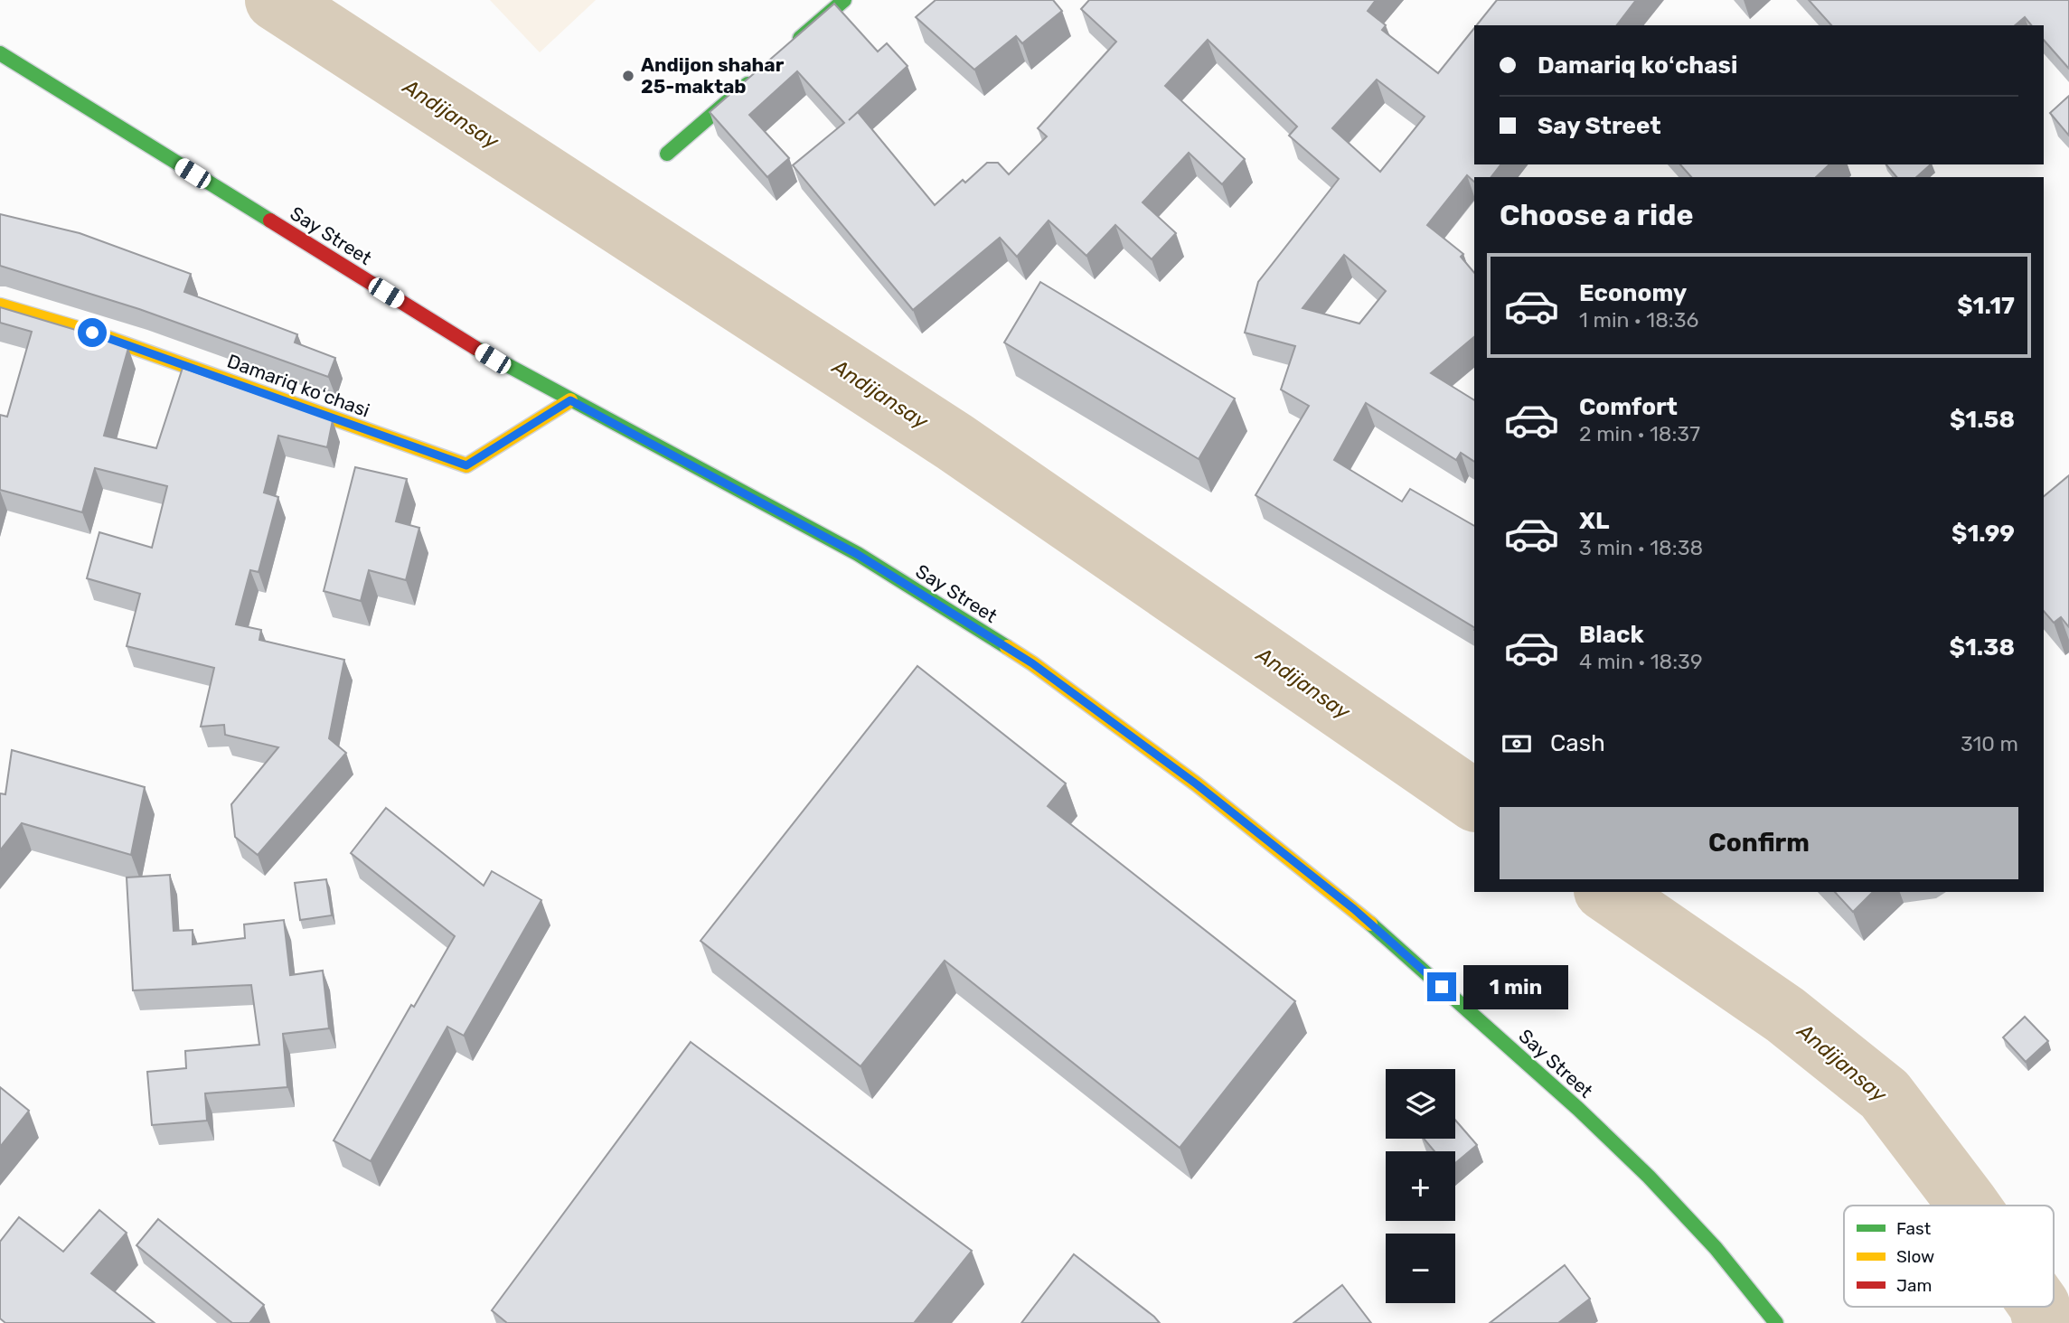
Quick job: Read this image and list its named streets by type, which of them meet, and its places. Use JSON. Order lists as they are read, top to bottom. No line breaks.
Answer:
{"streets":{"main road":["Say Street","Damariq koʻchasi"]},"crossings":[["Say Street","Damariq koʻchasi"]],"water":["Andijansay"],"places":["Andijon shahar 25-maktab"],"legend":["Fast","Slow","Jam"],"page":{"banner":["Damariq koʻchasi","Say Street"],"heading":"Choose a ride","list":[{"name":"Economy","note":"1 min · 18:36","value":"$1.17"},{"name":"Comfort","note":"2 min · 18:37","value":"$1.58"},{"name":"XL","note":"3 min · 18:38","value":"$1.99"},{"name":"Black","note":"4 min · 18:39","value":"$1.38"}],"pay":["Cash","310 m"],"buttons":"Confirm","bubble":"1 min","map_buttons":["+","−"]}}
